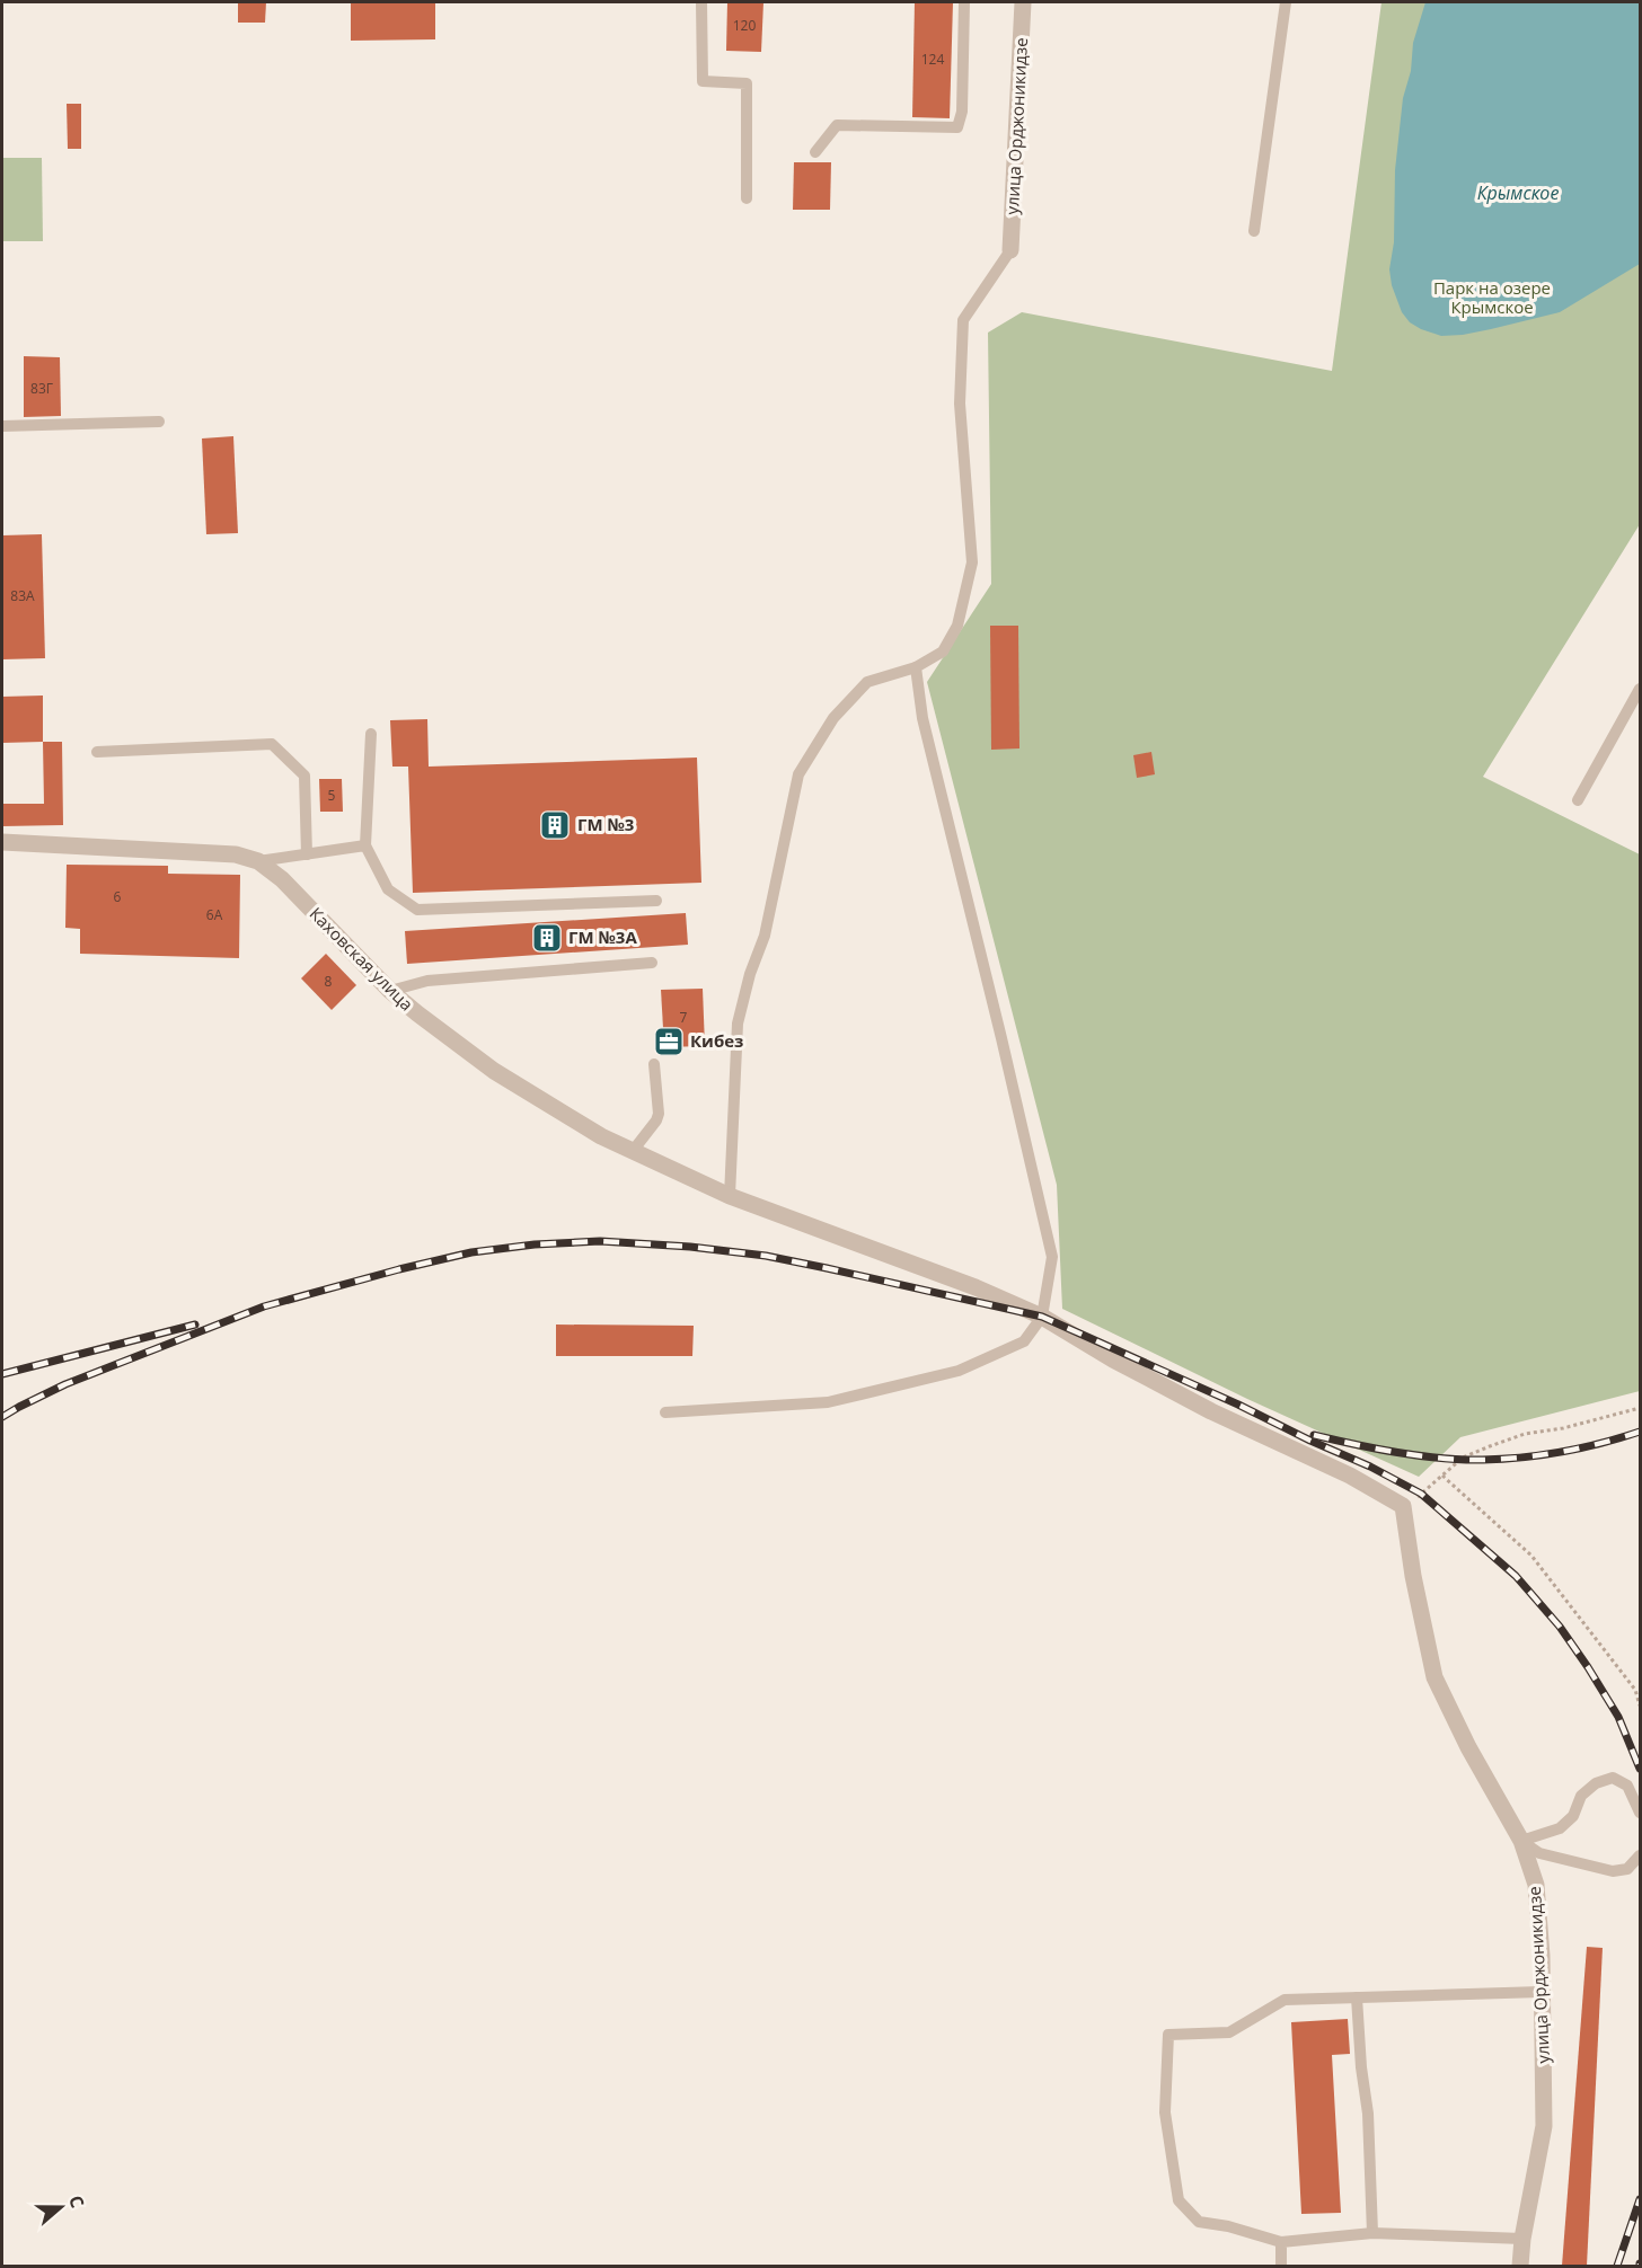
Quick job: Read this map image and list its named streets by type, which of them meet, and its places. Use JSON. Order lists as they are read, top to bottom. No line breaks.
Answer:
{"streets":{"street":["улица Орджоникидзе","Каховская улица"]},"crossings":[["улица Орджоникидзе","Каховская улица"]],"water":["Крымское"],"parks":["Парк на озере Крымское"],"places":{"building":["ГМ №3","ГМ №3А"],"office":["Кибез"]},"house_numbers":["120","124","83Г","83А","5","6","6А","8","7"],"north":"right"}
